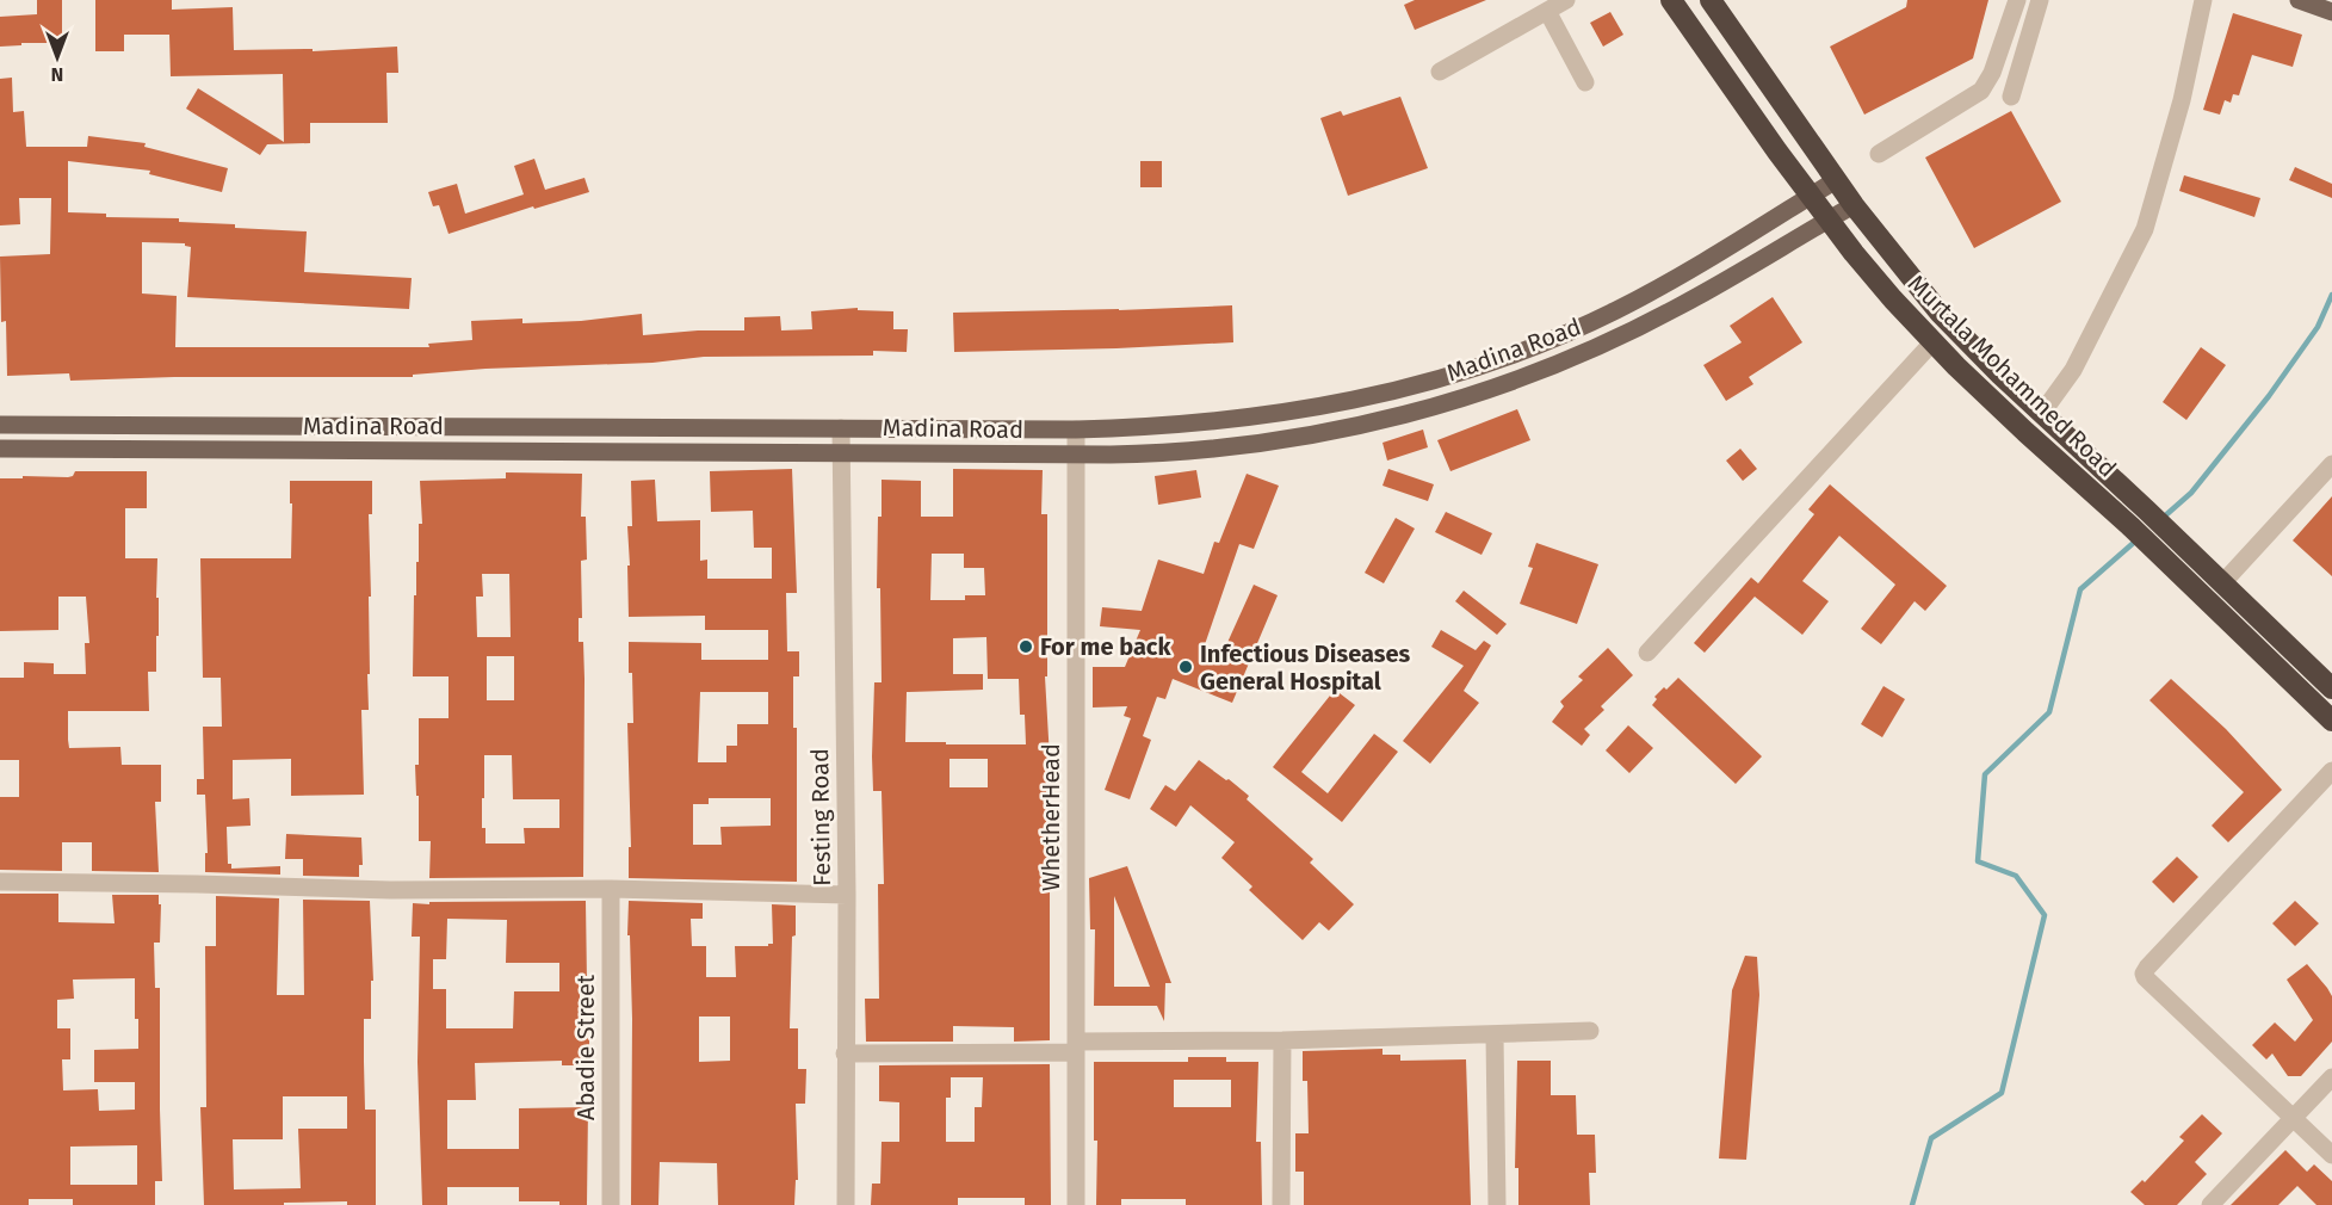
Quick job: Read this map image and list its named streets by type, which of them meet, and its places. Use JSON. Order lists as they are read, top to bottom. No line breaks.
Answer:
{"streets":{"highway":["Murtala Mohammed Road"],"main road":["Madina Road"],"street":["Festing Road","WhetherHead","Abadie Street"]},"crossings":[["Madina Road","Murtala Mohammed Road"],["Madina Road","Festing Road"],["Madina Road","WhetherHead"]],"places":["For me back","Infectious Diseases General Hospital"],"north":"bottom"}
